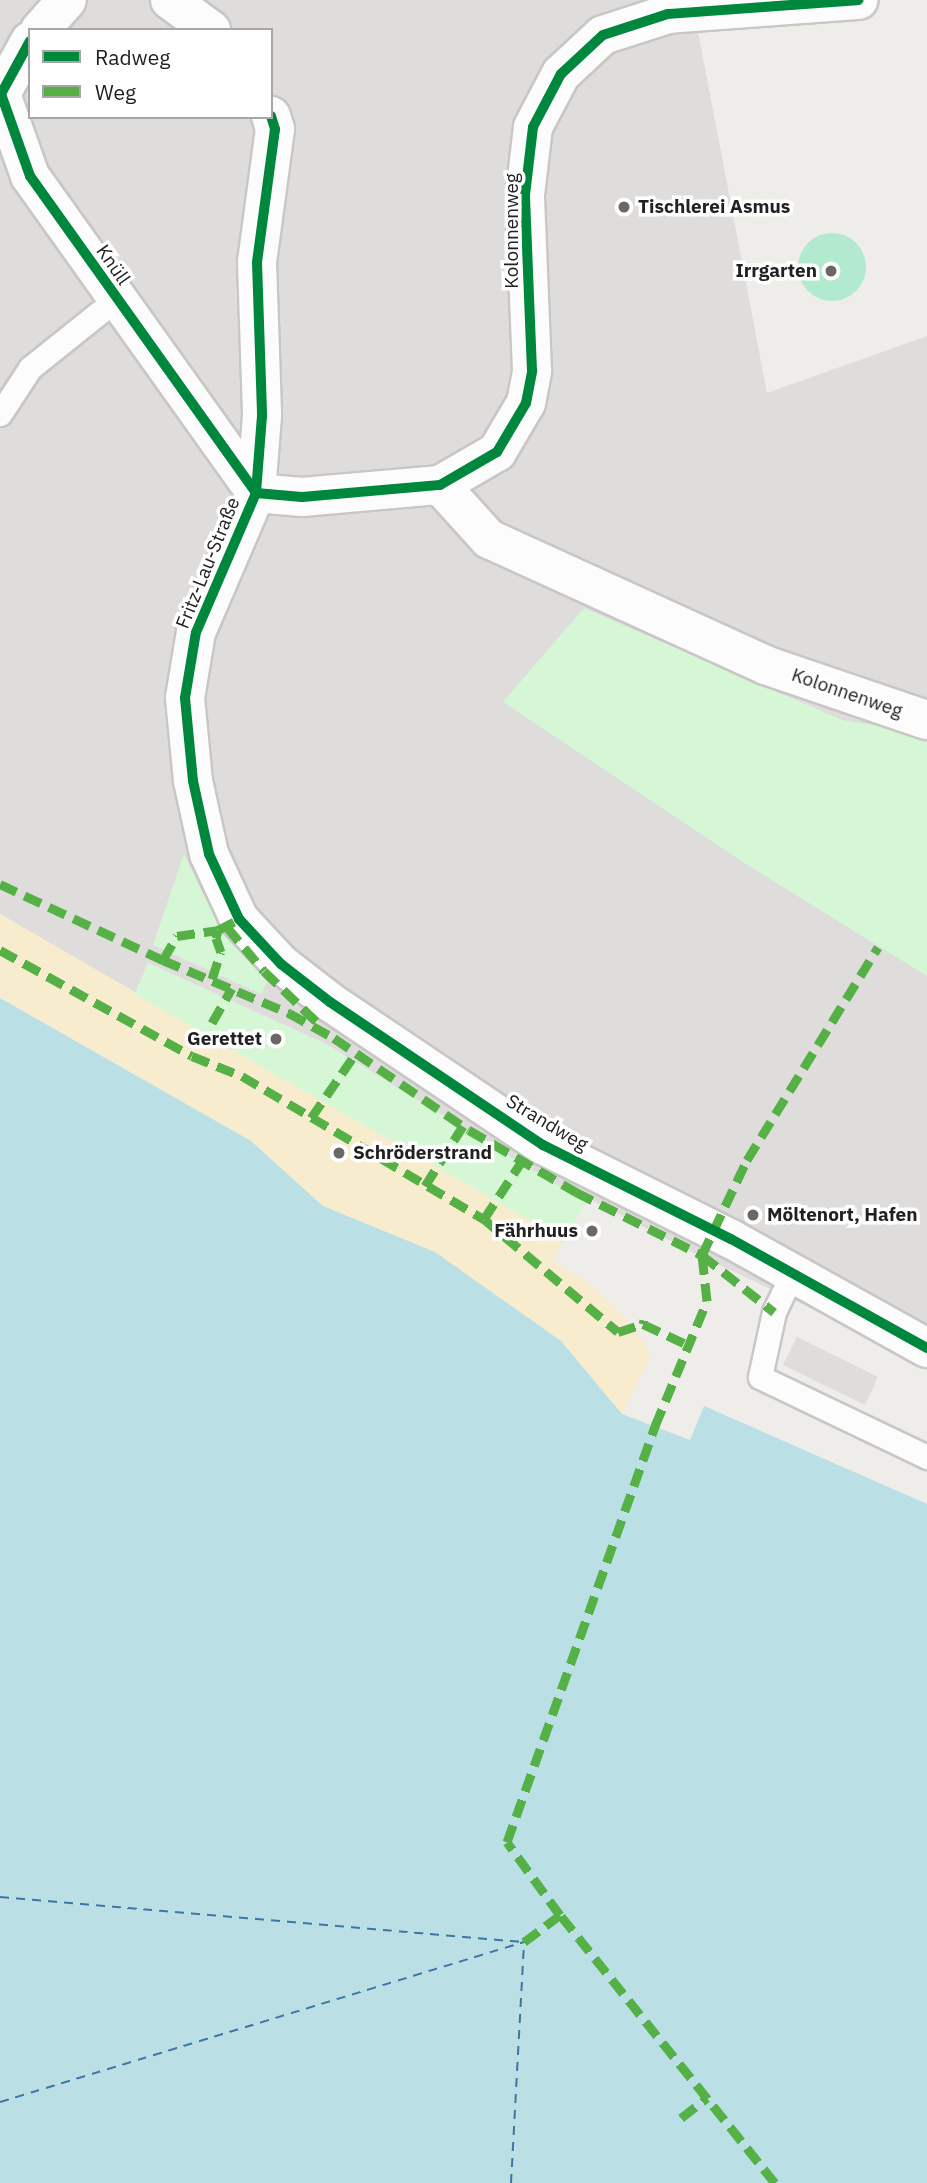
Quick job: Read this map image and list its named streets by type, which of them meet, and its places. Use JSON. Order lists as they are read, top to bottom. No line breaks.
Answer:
{"streets":{"street":["Kolonnenweg","Knüll","Fritz-Lau-Straße","Strandweg"]},"crossings":[["Kolonnenweg","Knüll"],["Kolonnenweg","Fritz-Lau-Straße"],["Knüll","Fritz-Lau-Straße"],["Fritz-Lau-Straße","Strandweg"]],"places":["Tischlerei Asmus","Irrgarten","Gerettet","Schröderstrand","Möltenort, Hafen","Fährhuus"],"legend":["Radweg","Weg"]}
